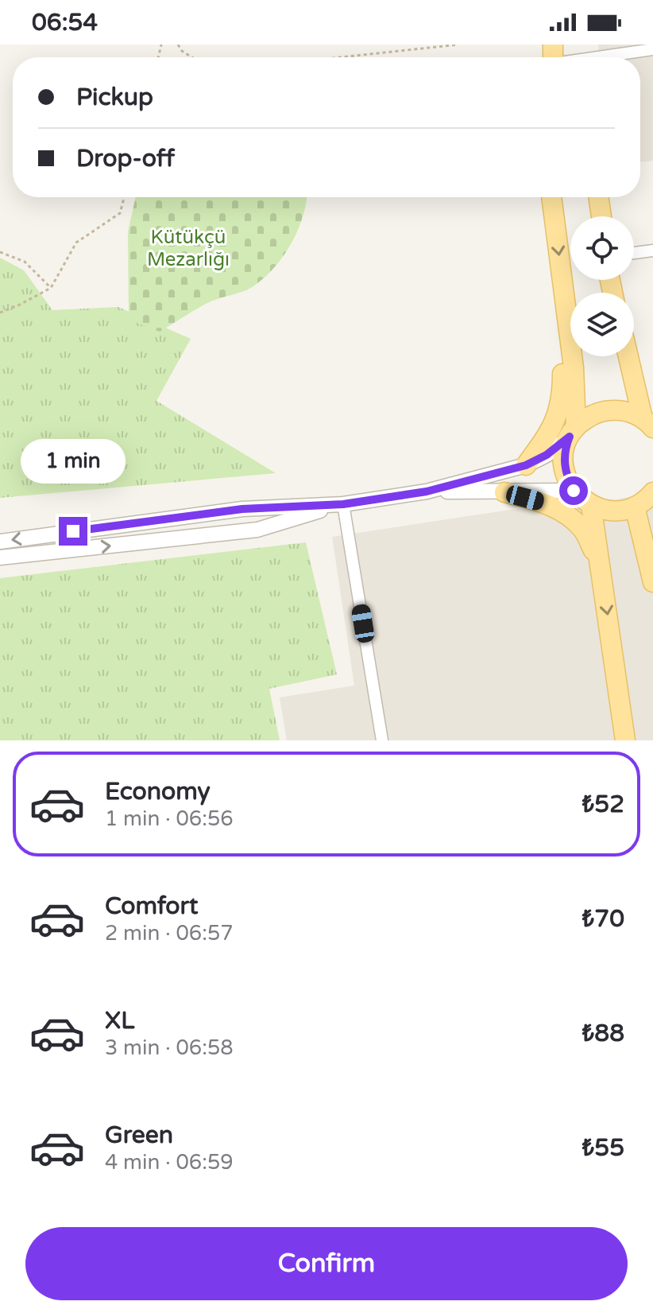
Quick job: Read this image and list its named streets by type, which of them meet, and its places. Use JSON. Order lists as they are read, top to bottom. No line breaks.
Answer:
{"parks":["Kütükçü Mezarlığı"],"page":{"status":"06:54","banner":["Pickup","Drop-off"],"bubble":"1 min","list":[{"name":"Economy","note":"1 min · 06:56","value":"₺52"},{"name":"Comfort","note":"2 min · 06:57","value":"₺70"},{"name":"XL","note":"3 min · 06:58","value":"₺88"},{"name":"Green","note":"4 min · 06:59","value":"₺55"}],"buttons":"Confirm"}}
